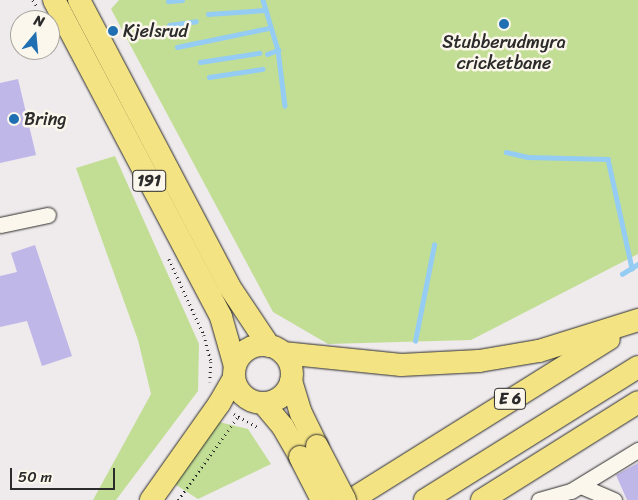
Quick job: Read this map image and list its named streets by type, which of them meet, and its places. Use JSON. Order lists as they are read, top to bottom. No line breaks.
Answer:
{"streets":{"highway":["191","E 6"]},"places":["Stubberudmyra cricketbane","Kjelsrud","Bring"],"scale_bar":"50 m","north":"top"}
